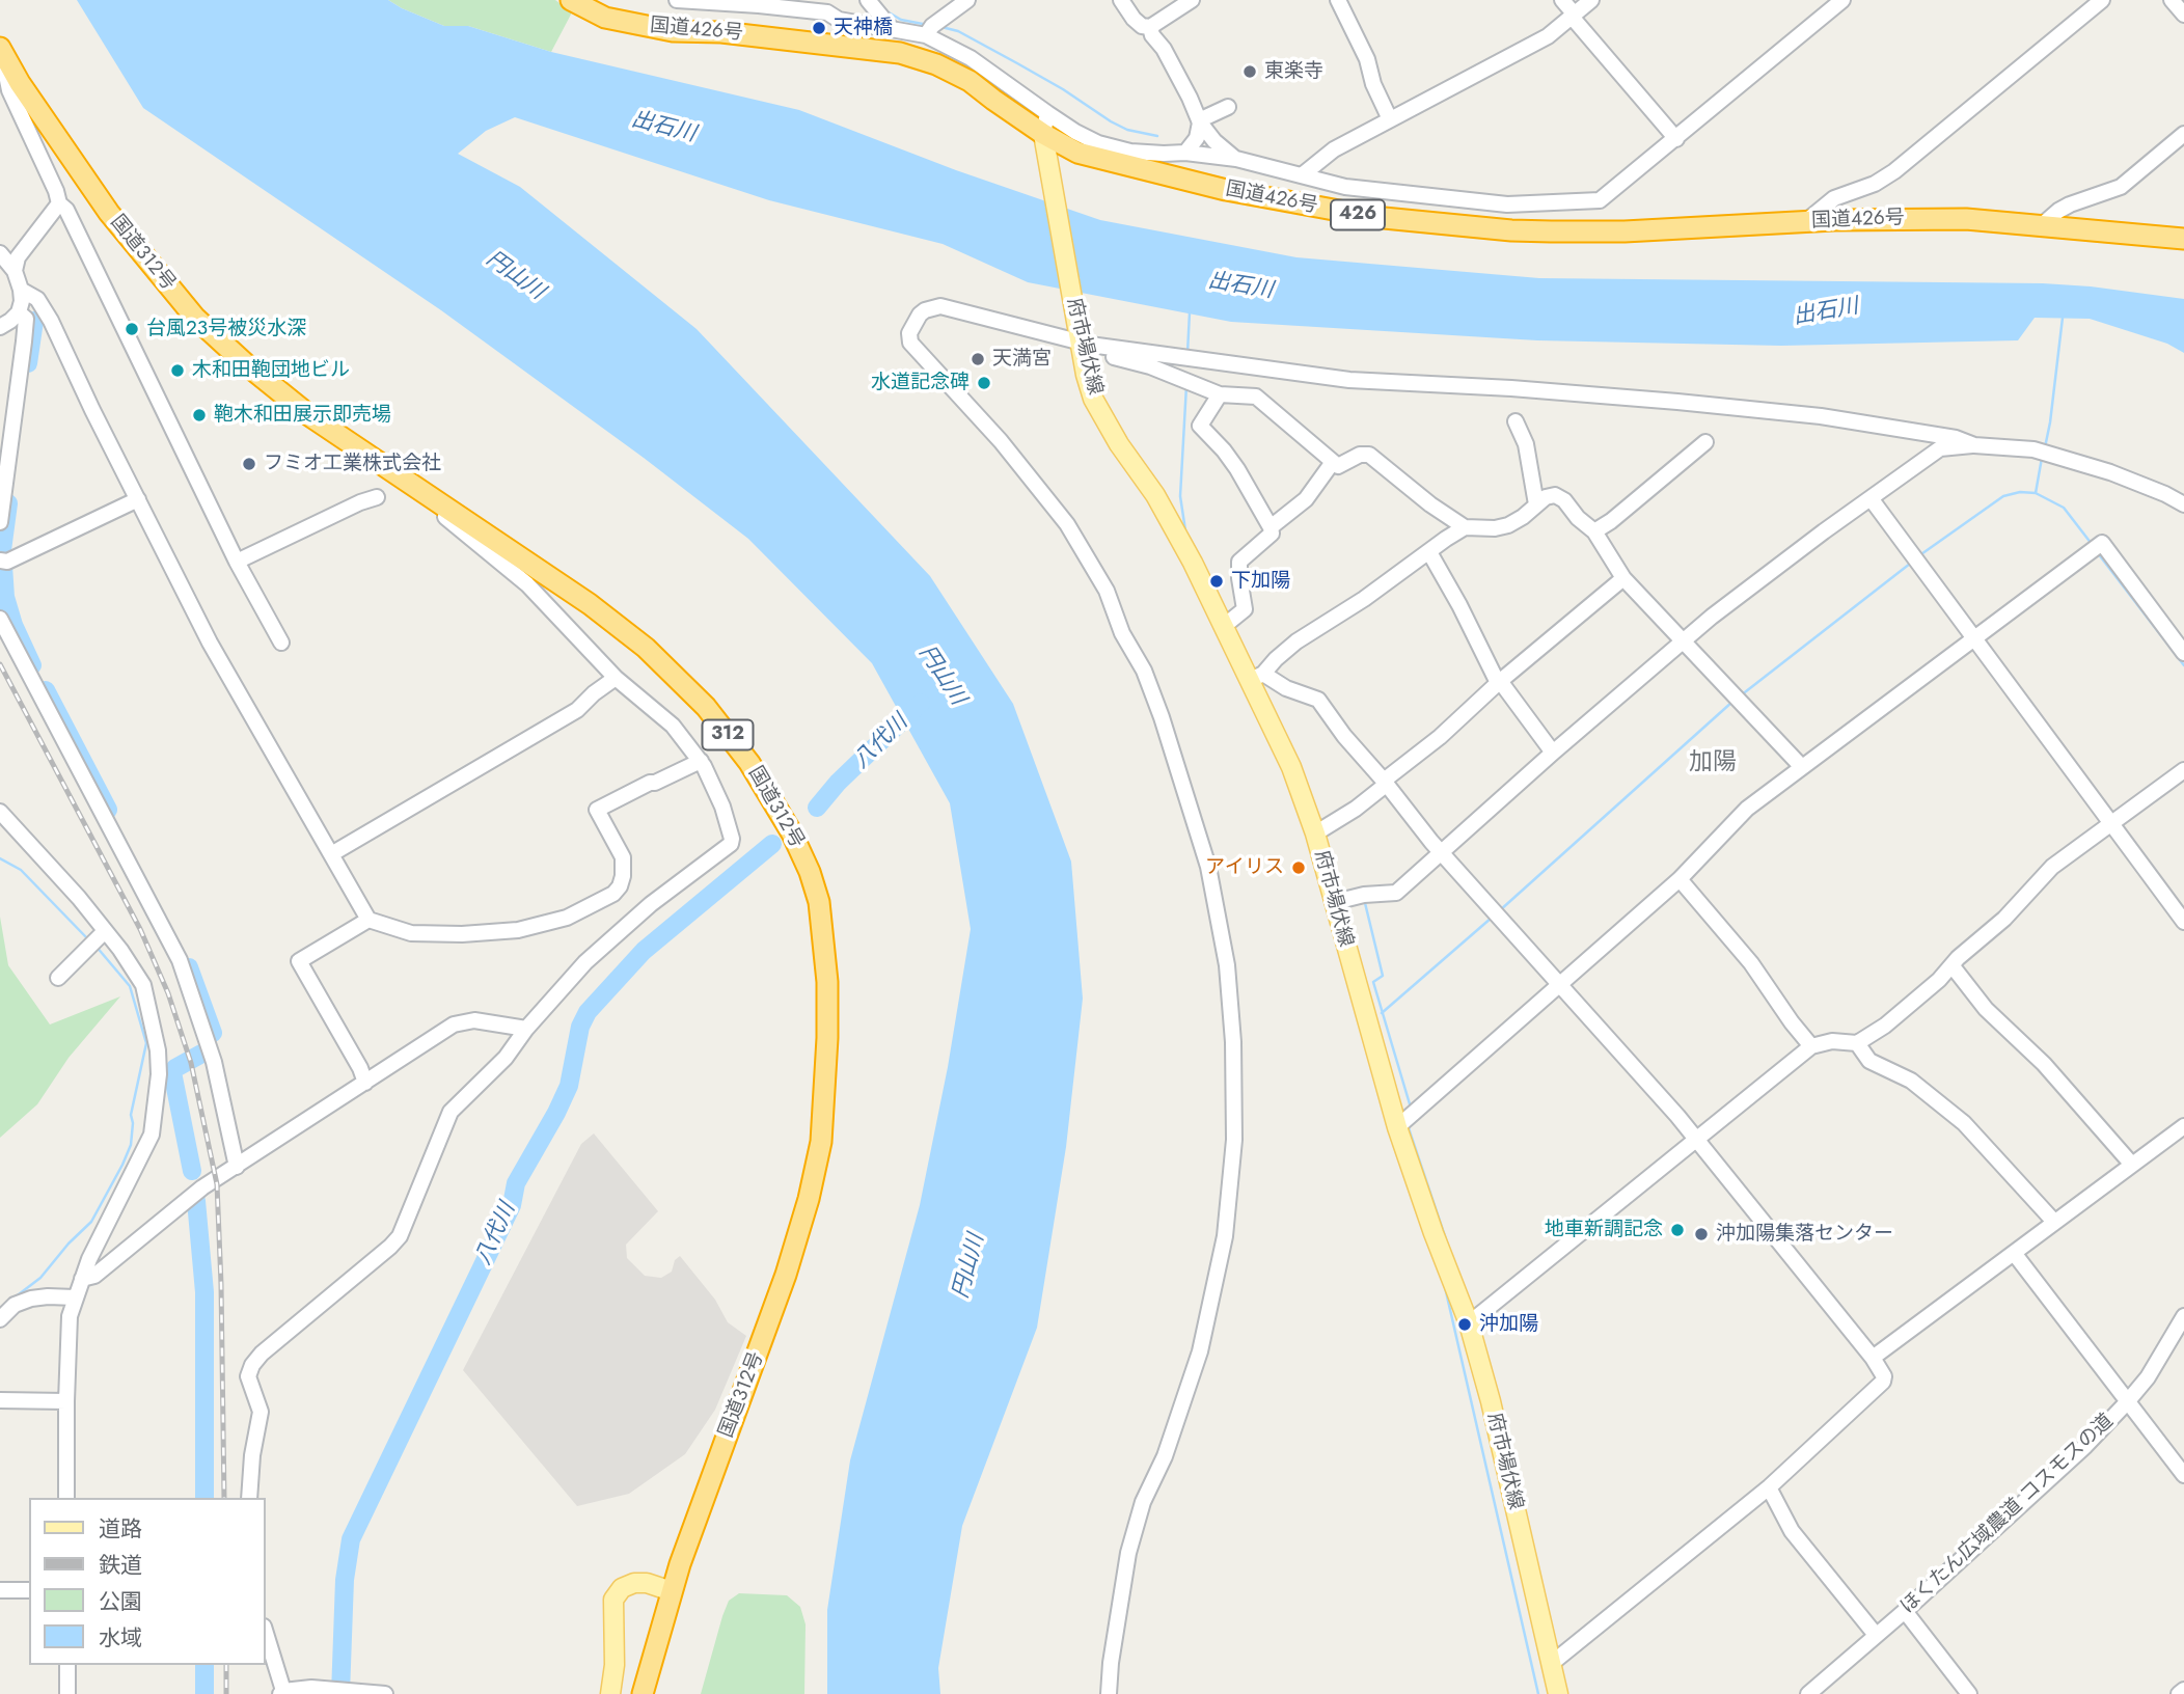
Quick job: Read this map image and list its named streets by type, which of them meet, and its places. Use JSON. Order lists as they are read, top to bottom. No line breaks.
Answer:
{"streets":{"highway":["国道426号","426","国道312号","312"],"main road":["府市場伏線"],"street":["ほくたん広域農道 コスモスの道"]},"crossings":[["国道426号","府市場伏線"]],"districts":["加陽"],"water":["出石川","円山川","八代川"],"places":["天神橋","東楽寺","台風23号被災水深","天満宮","木和田鞄団地ビル","水道記念碑","鞄木和田展示即売場","フミオ工業株式会社","下加陽","アイリス","地車新調記念","沖加陽集落センター","沖加陽"],"legend":["道路","鉄道","公園","水域"]}
